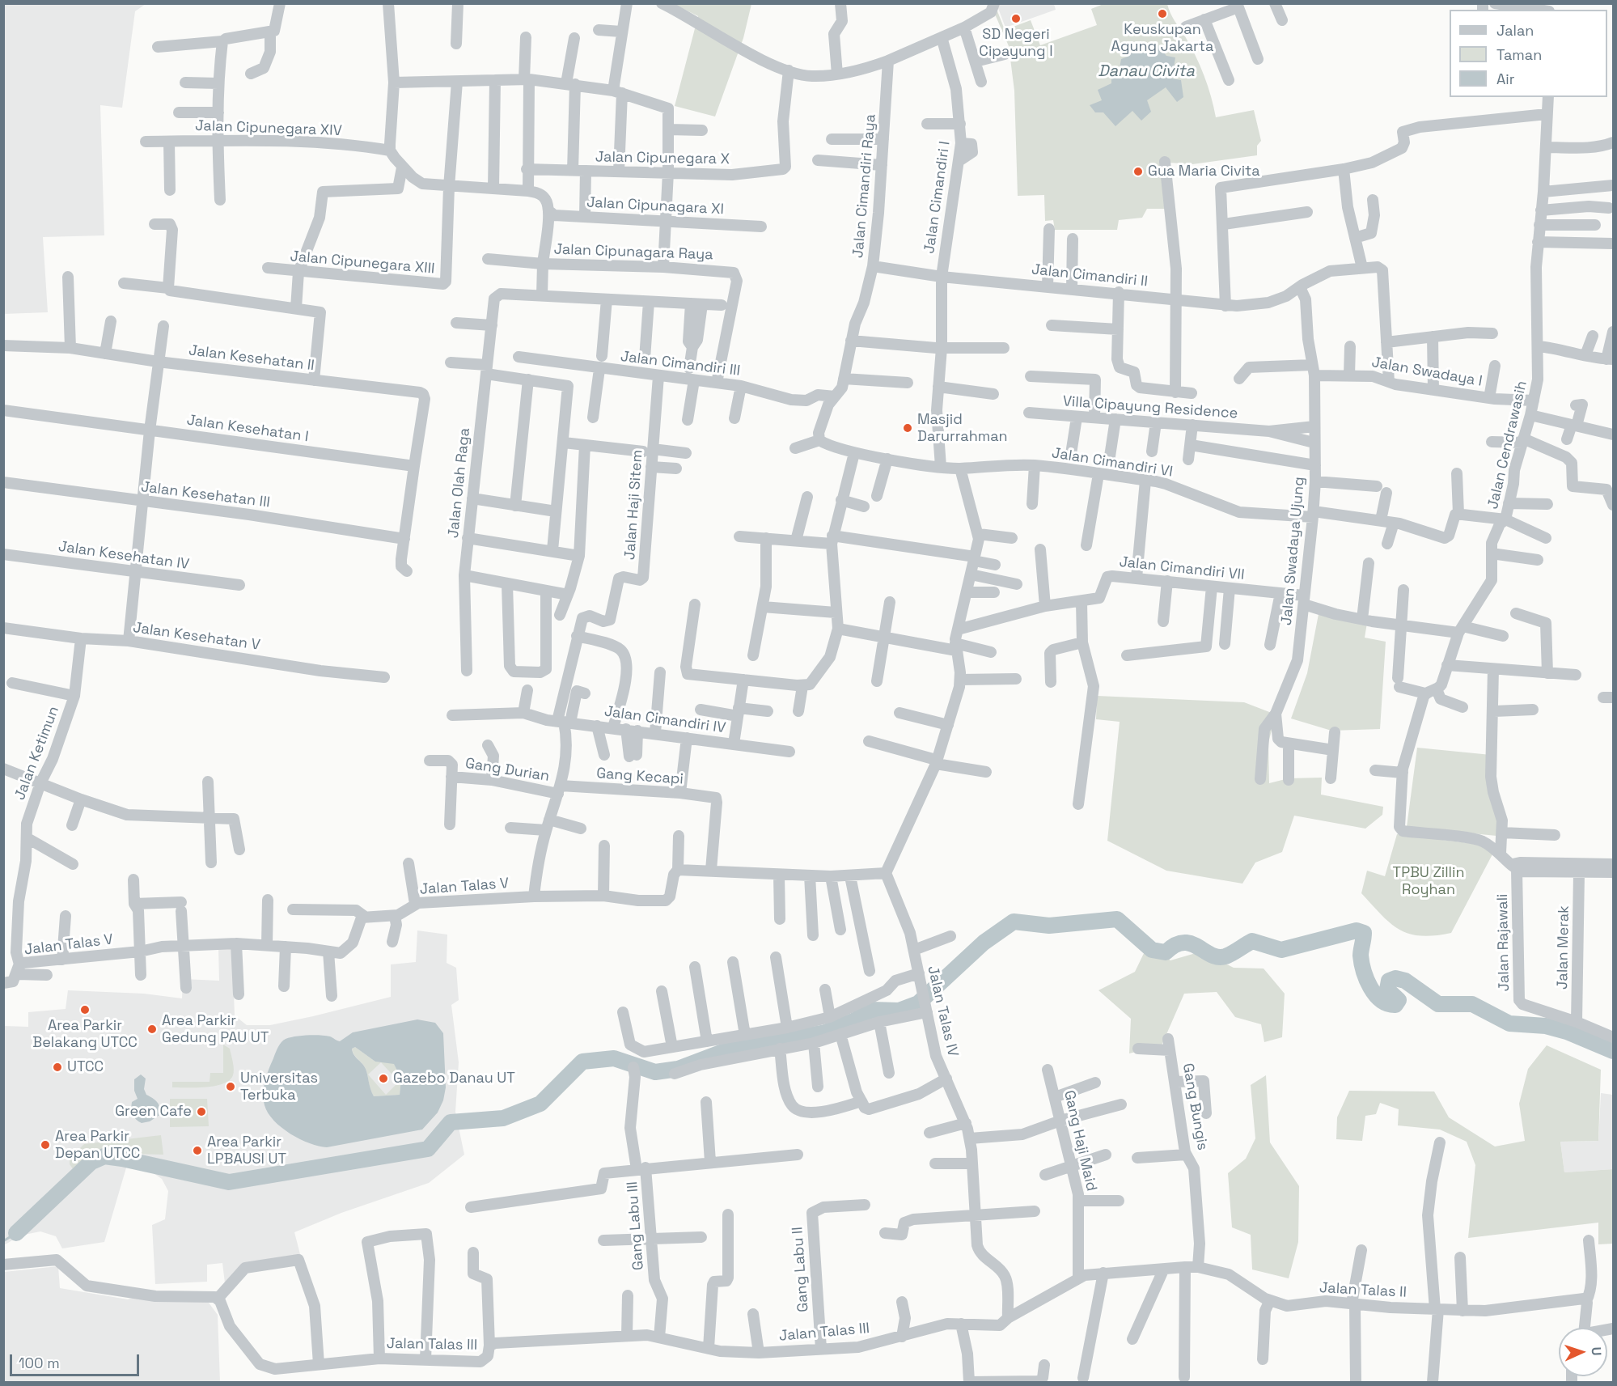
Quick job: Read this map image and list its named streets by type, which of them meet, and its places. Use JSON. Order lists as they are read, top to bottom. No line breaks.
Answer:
{"streets":{"street":["Jalan Cipunegara XIV","Jalan Cipunegara X","Jalan Cimandiri Raya","Jalan Cimandiri I","Jalan Cipunagara XI","Jalan Cipunagara Raya","Jalan Cipunegara XIII","Jalan Cimandiri II","Jalan Kesehatan II","Jalan Cimandiri III","Jalan Swadaya I","Villa Cipayung Residence","Jalan Kesehatan I","Jalan Cendrawasih","Jalan Cimandiri VI","Jalan Olah Raga","Jalan Kesehatan III","Jalan Haji Sitem","Jalan Swadaya Ujung","Jalan Kesehatan IV","Jalan Cimandiri VII","Jalan Kesehatan V","Jalan Cimandiri IV","Jalan Ketimun","Gang Durian","Gang Kecapi","Jalan Talas V","Jalan Rajawali","Jalan Merak","Jalan Talas IV","Gang Bungis","Gang Haji Maid","Gang Labu III","Gang Labu II","Jalan Talas II","Jalan Talas III"]},"crossings":[["Jalan Cimandiri Raya","Jalan Cimandiri II"],["Jalan Cimandiri Raya","Jalan Cimandiri III"],["Jalan Cimandiri I","Jalan Cimandiri II"],["Jalan Cipunagara XI","Jalan Cipunagara Raya"],["Jalan Cipunagara Raya","Jalan Cimandiri III"],["Jalan Cimandiri II","Jalan Swadaya Ujung"],["Jalan Kesehatan II","Jalan Kesehatan I"],["Jalan Cimandiri III","Jalan Haji Sitem"],["Jalan Swadaya I","Jalan Cendrawasih"],["Jalan Swadaya I","Jalan Swadaya Ujung"],["Villa Cipayung Residence","Jalan Swadaya Ujung"],["Jalan Cendrawasih","Jalan Cimandiri VII"],["Jalan Cimandiri VI","Jalan Swadaya Ujung"],["Jalan Haji Sitem","Jalan Cimandiri IV"],["Jalan Haji Sitem","Gang Durian"],["Jalan Haji Sitem","Gang Kecapi"],["Jalan Haji Sitem","Jalan Talas V"],["Jalan Swadaya Ujung","Jalan Cimandiri VII"],["Jalan Kesehatan V","Jalan Ketimun"],["Jalan Ketimun","Jalan Talas V"],["Gang Durian","Gang Kecapi"],["Jalan Rajawali","Jalan Merak"],["Jalan Talas IV","Jalan Talas II"],["Jalan Talas IV","Jalan Talas III"],["Gang Bungis","Jalan Talas II"],["Gang Haji Maid","Jalan Talas II"],["Gang Labu III","Jalan Talas III"],["Gang Labu II","Jalan Talas III"],["Jalan Talas II","Jalan Talas III"]],"water":["Danau Civita"],"parks":["TPBU Zillin Royhan"],"places":["Keuskupan Agung Jakarta","SD Negeri Cipayung I","Gua Maria Civita","Masjid Darurrahman","Area Parkir Belakang UTCC","Area Parkir Gedung PAU UT","UTCC","Gazebo Danau UT","Universitas Terbuka","Green Cafe","Area Parkir Depan UTCC","Area Parkir LPBAUSI UT"],"legend":["Jalan","Taman","Air"],"scale_bar":"100 m","north":"right"}
